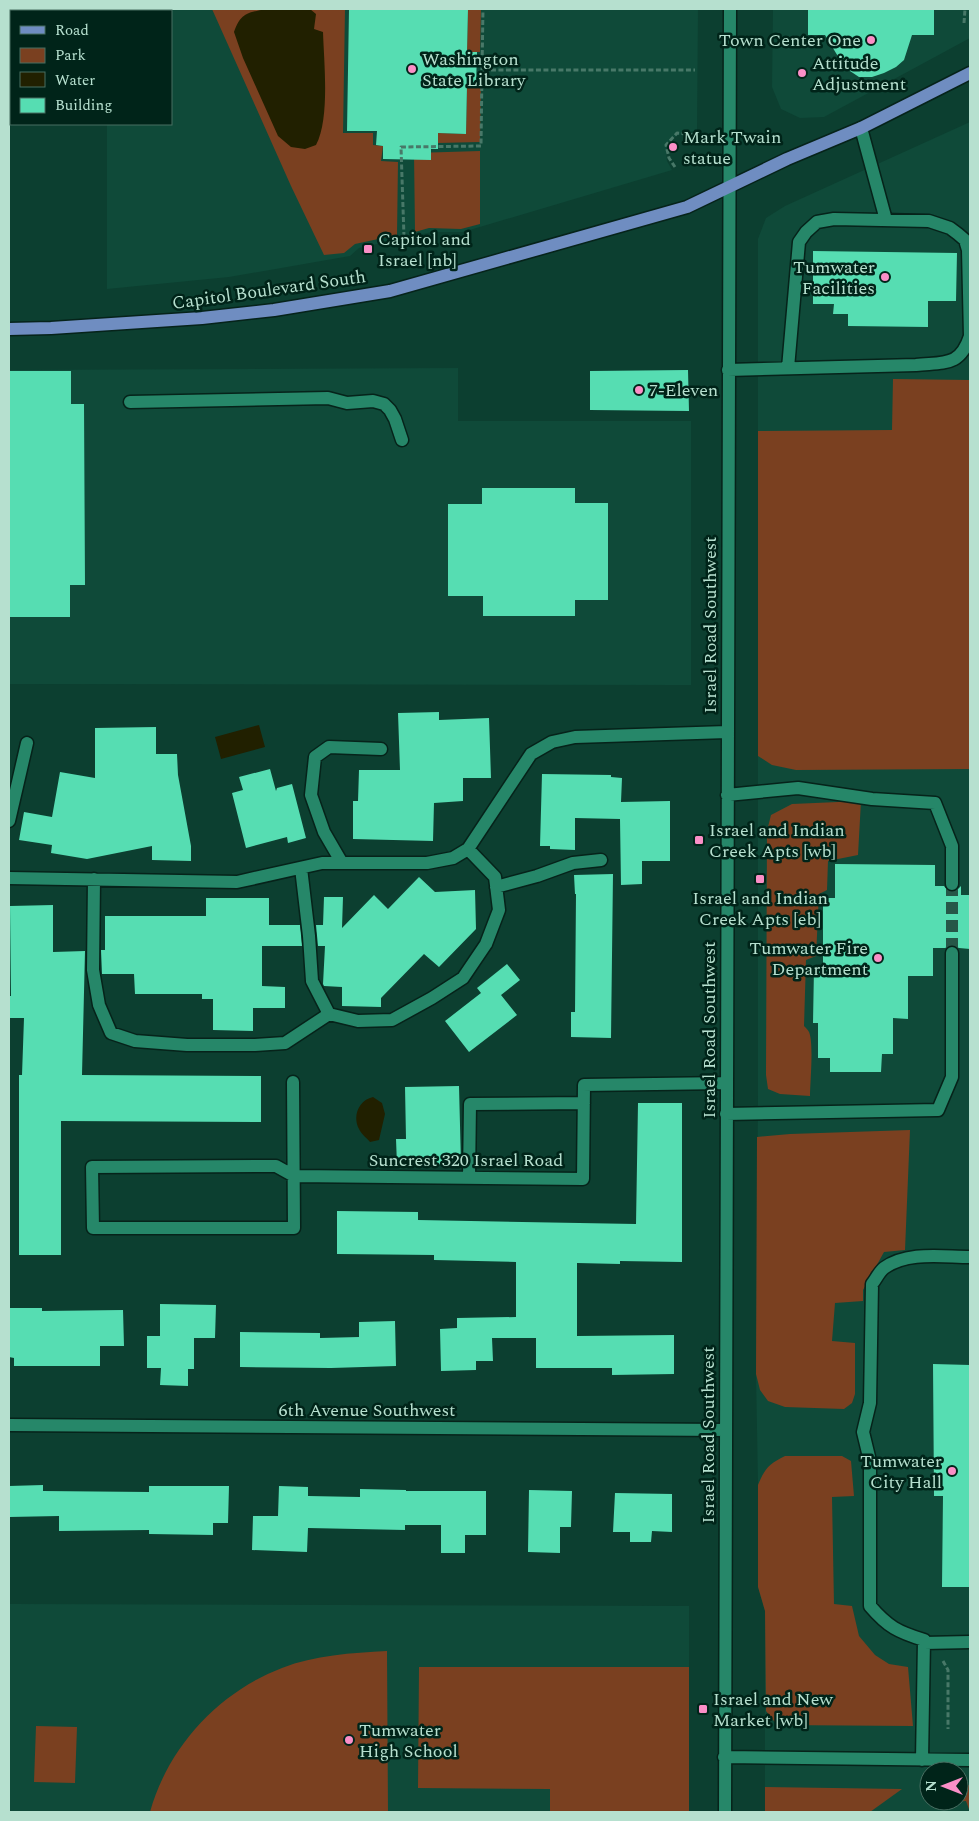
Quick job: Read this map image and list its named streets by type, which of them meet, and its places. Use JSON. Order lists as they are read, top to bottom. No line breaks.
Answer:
{"streets":{"main road":["Capitol Boulevard South"],"street":["Israel Road Southwest","Suncrest 320 Israel Road","6th Avenue Southwest"]},"crossings":[["Capitol Boulevard South","Israel Road Southwest"],["Israel Road Southwest","Suncrest 320 Israel Road"],["Israel Road Southwest","6th Avenue Southwest"]],"places":{"other":["Town Center One","Washington State Library","Attitude Adjustment","Mark Twain statue","Tumwater Facilities","7-Eleven","Tumwater Fire Department","Tumwater City Hall","Tumwater High School"],"transit":["Capitol and Israel [nb]","Israel and Indian Creek Apts [wb]","Israel and Indian Creek Apts [eb]","Israel and New Market [wb]"]},"legend":["Road","Park","Water","Building"],"north":"left"}
